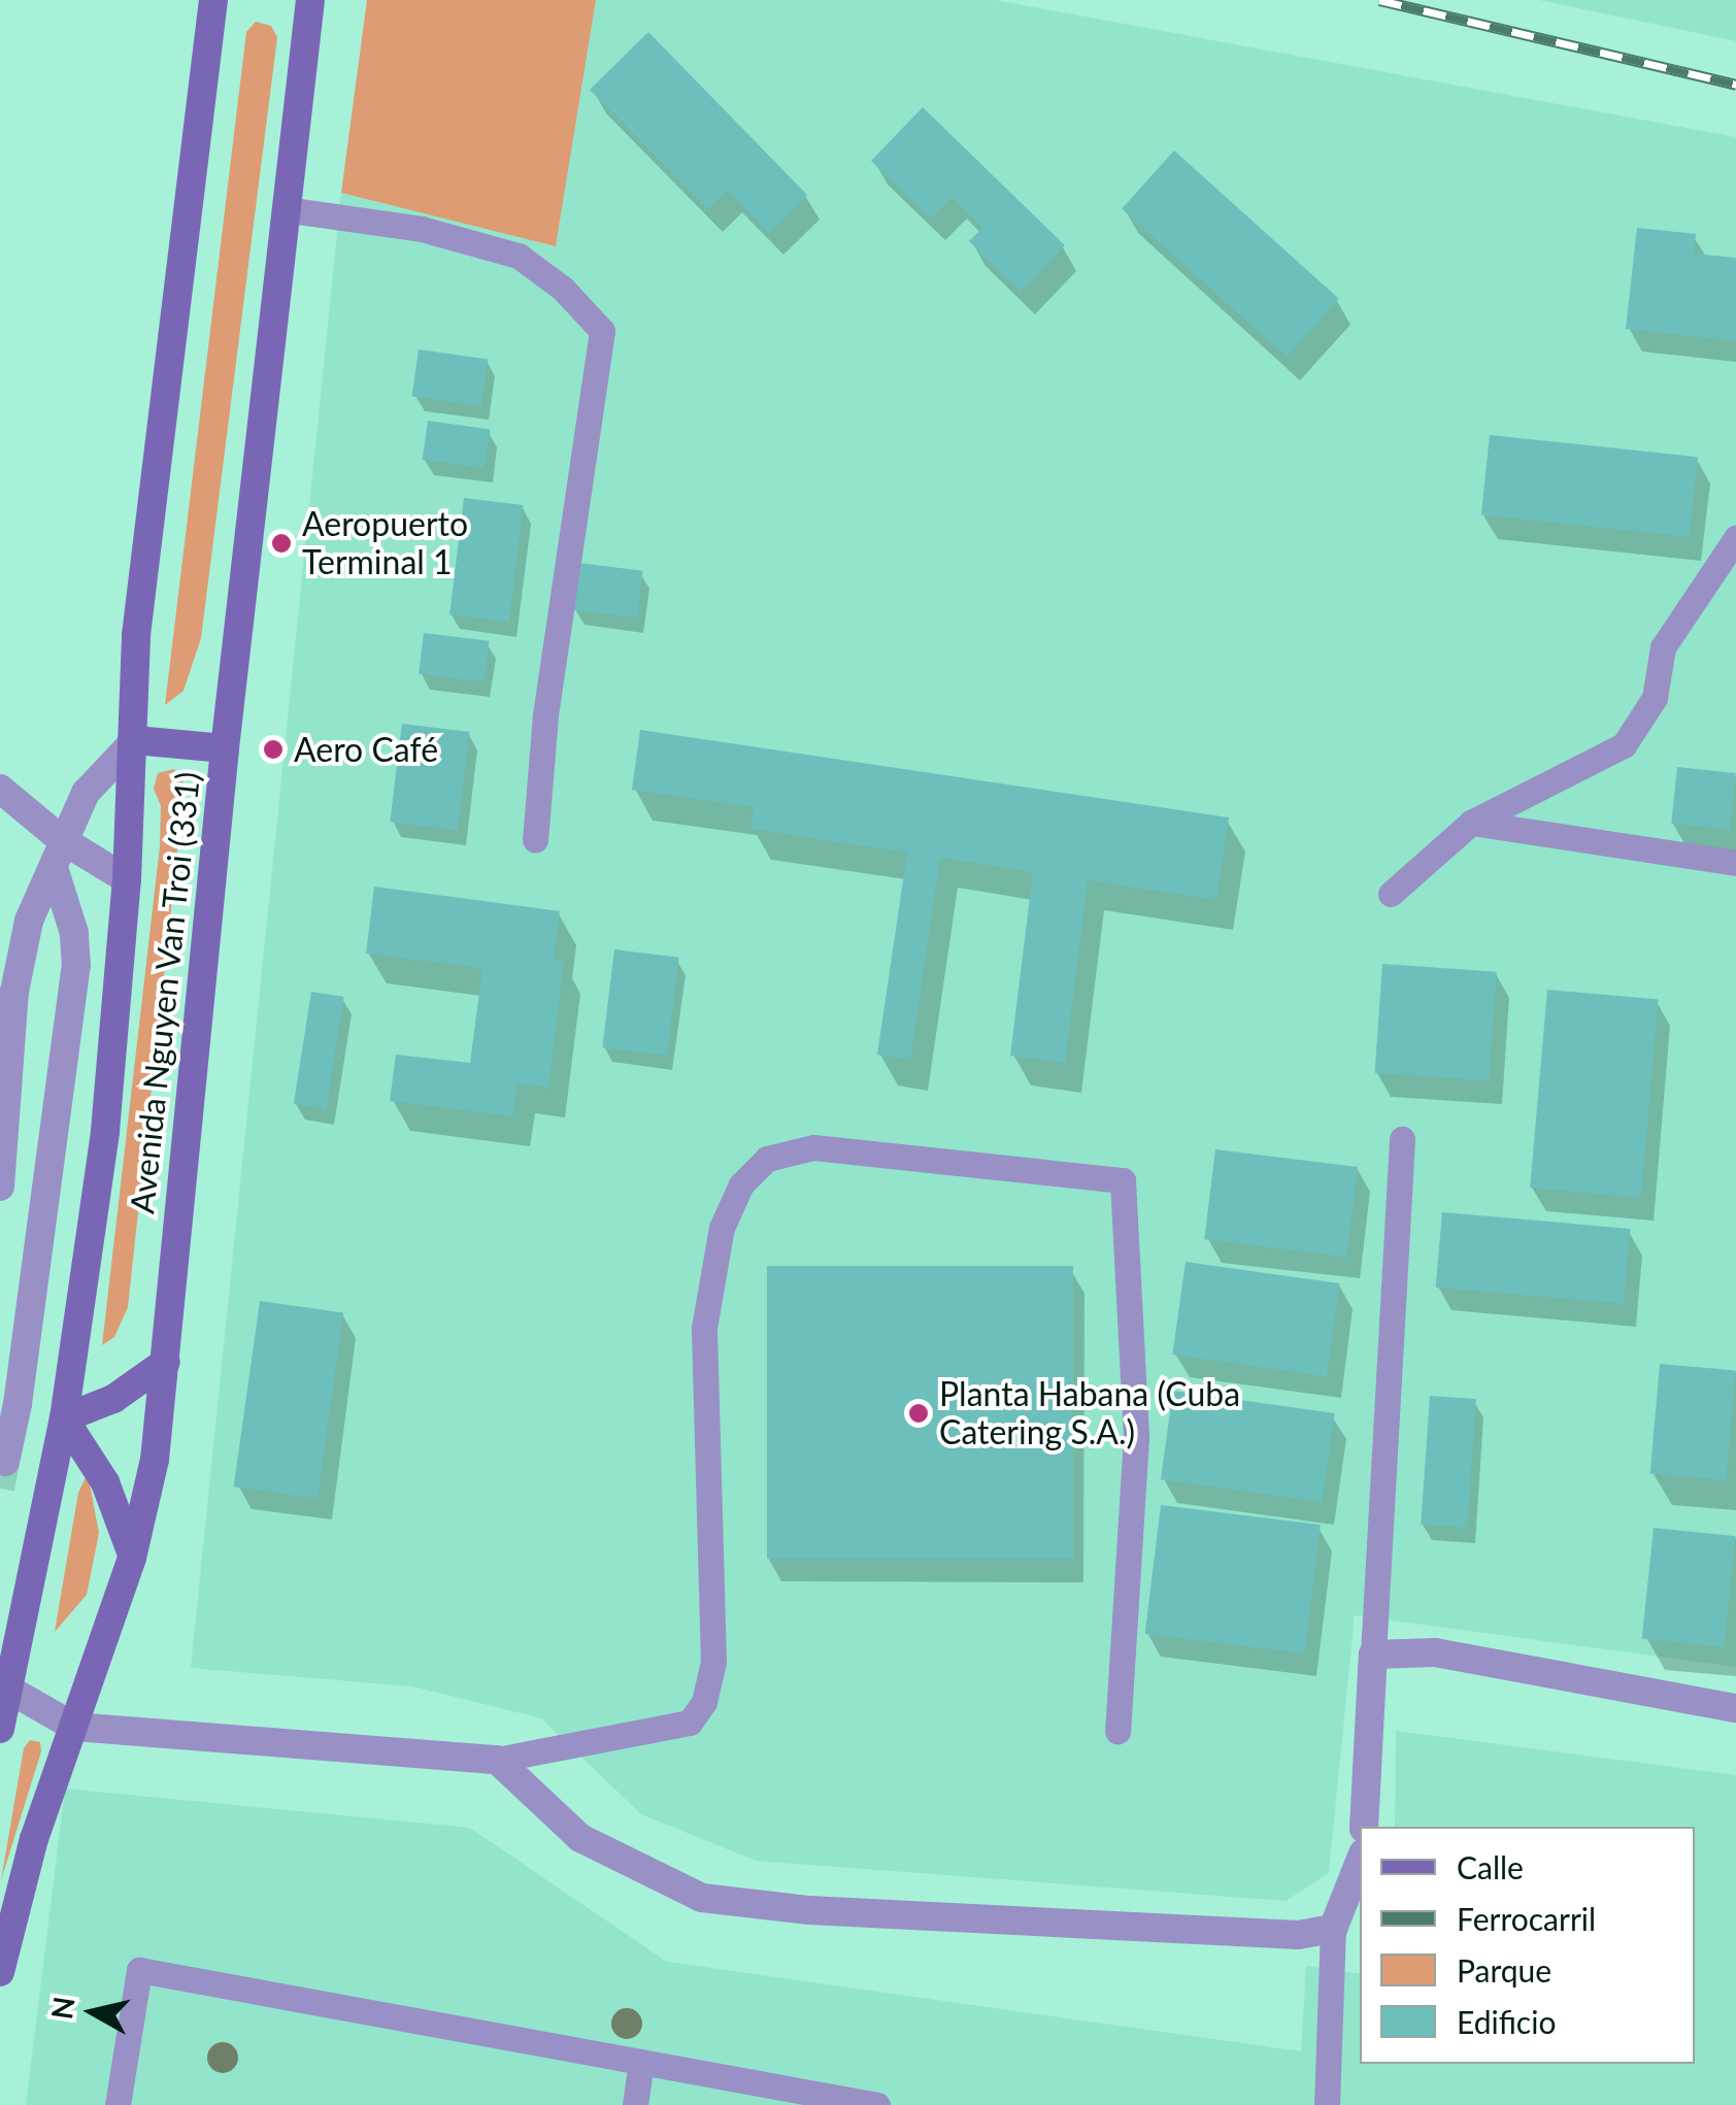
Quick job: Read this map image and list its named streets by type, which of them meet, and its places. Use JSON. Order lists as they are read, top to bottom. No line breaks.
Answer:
{"streets":{"main road":["Avenida Nguyen Van Troi (331)"]},"places":["Aeropuerto Terminal 1","Aero Café","Planta Habana (Cuba Catering S.A.)"],"legend":["Calle","Ferrocarril","Parque","Edificio"],"north":"left"}
